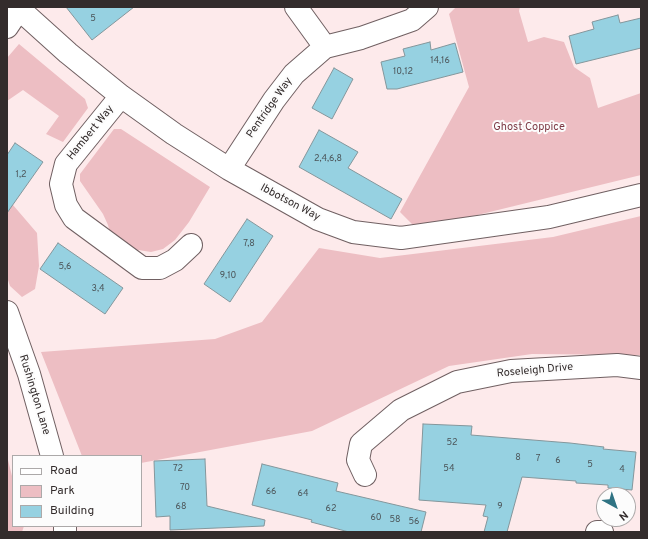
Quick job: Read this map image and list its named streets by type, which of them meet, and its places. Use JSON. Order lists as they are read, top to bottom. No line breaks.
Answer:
{"streets":{"street":["Pentridge Way","Hambert Way","Ibbotson Way","Roseleigh Drive","Rushington Lane"]},"crossings":[["Pentridge Way","Ibbotson Way"],["Hambert Way","Ibbotson Way"]],"parks":["Ghost Coppice"],"house_numbers":["5","14,16","10,12","2,4,6,8","1,2","7,8","5,6","9,10","3,4","52","8","7","6","5","72","54","4","70","66","64","68","9","62","60","58","56"],"legend":["Road","Park","Building"],"north":"bottom right"}
